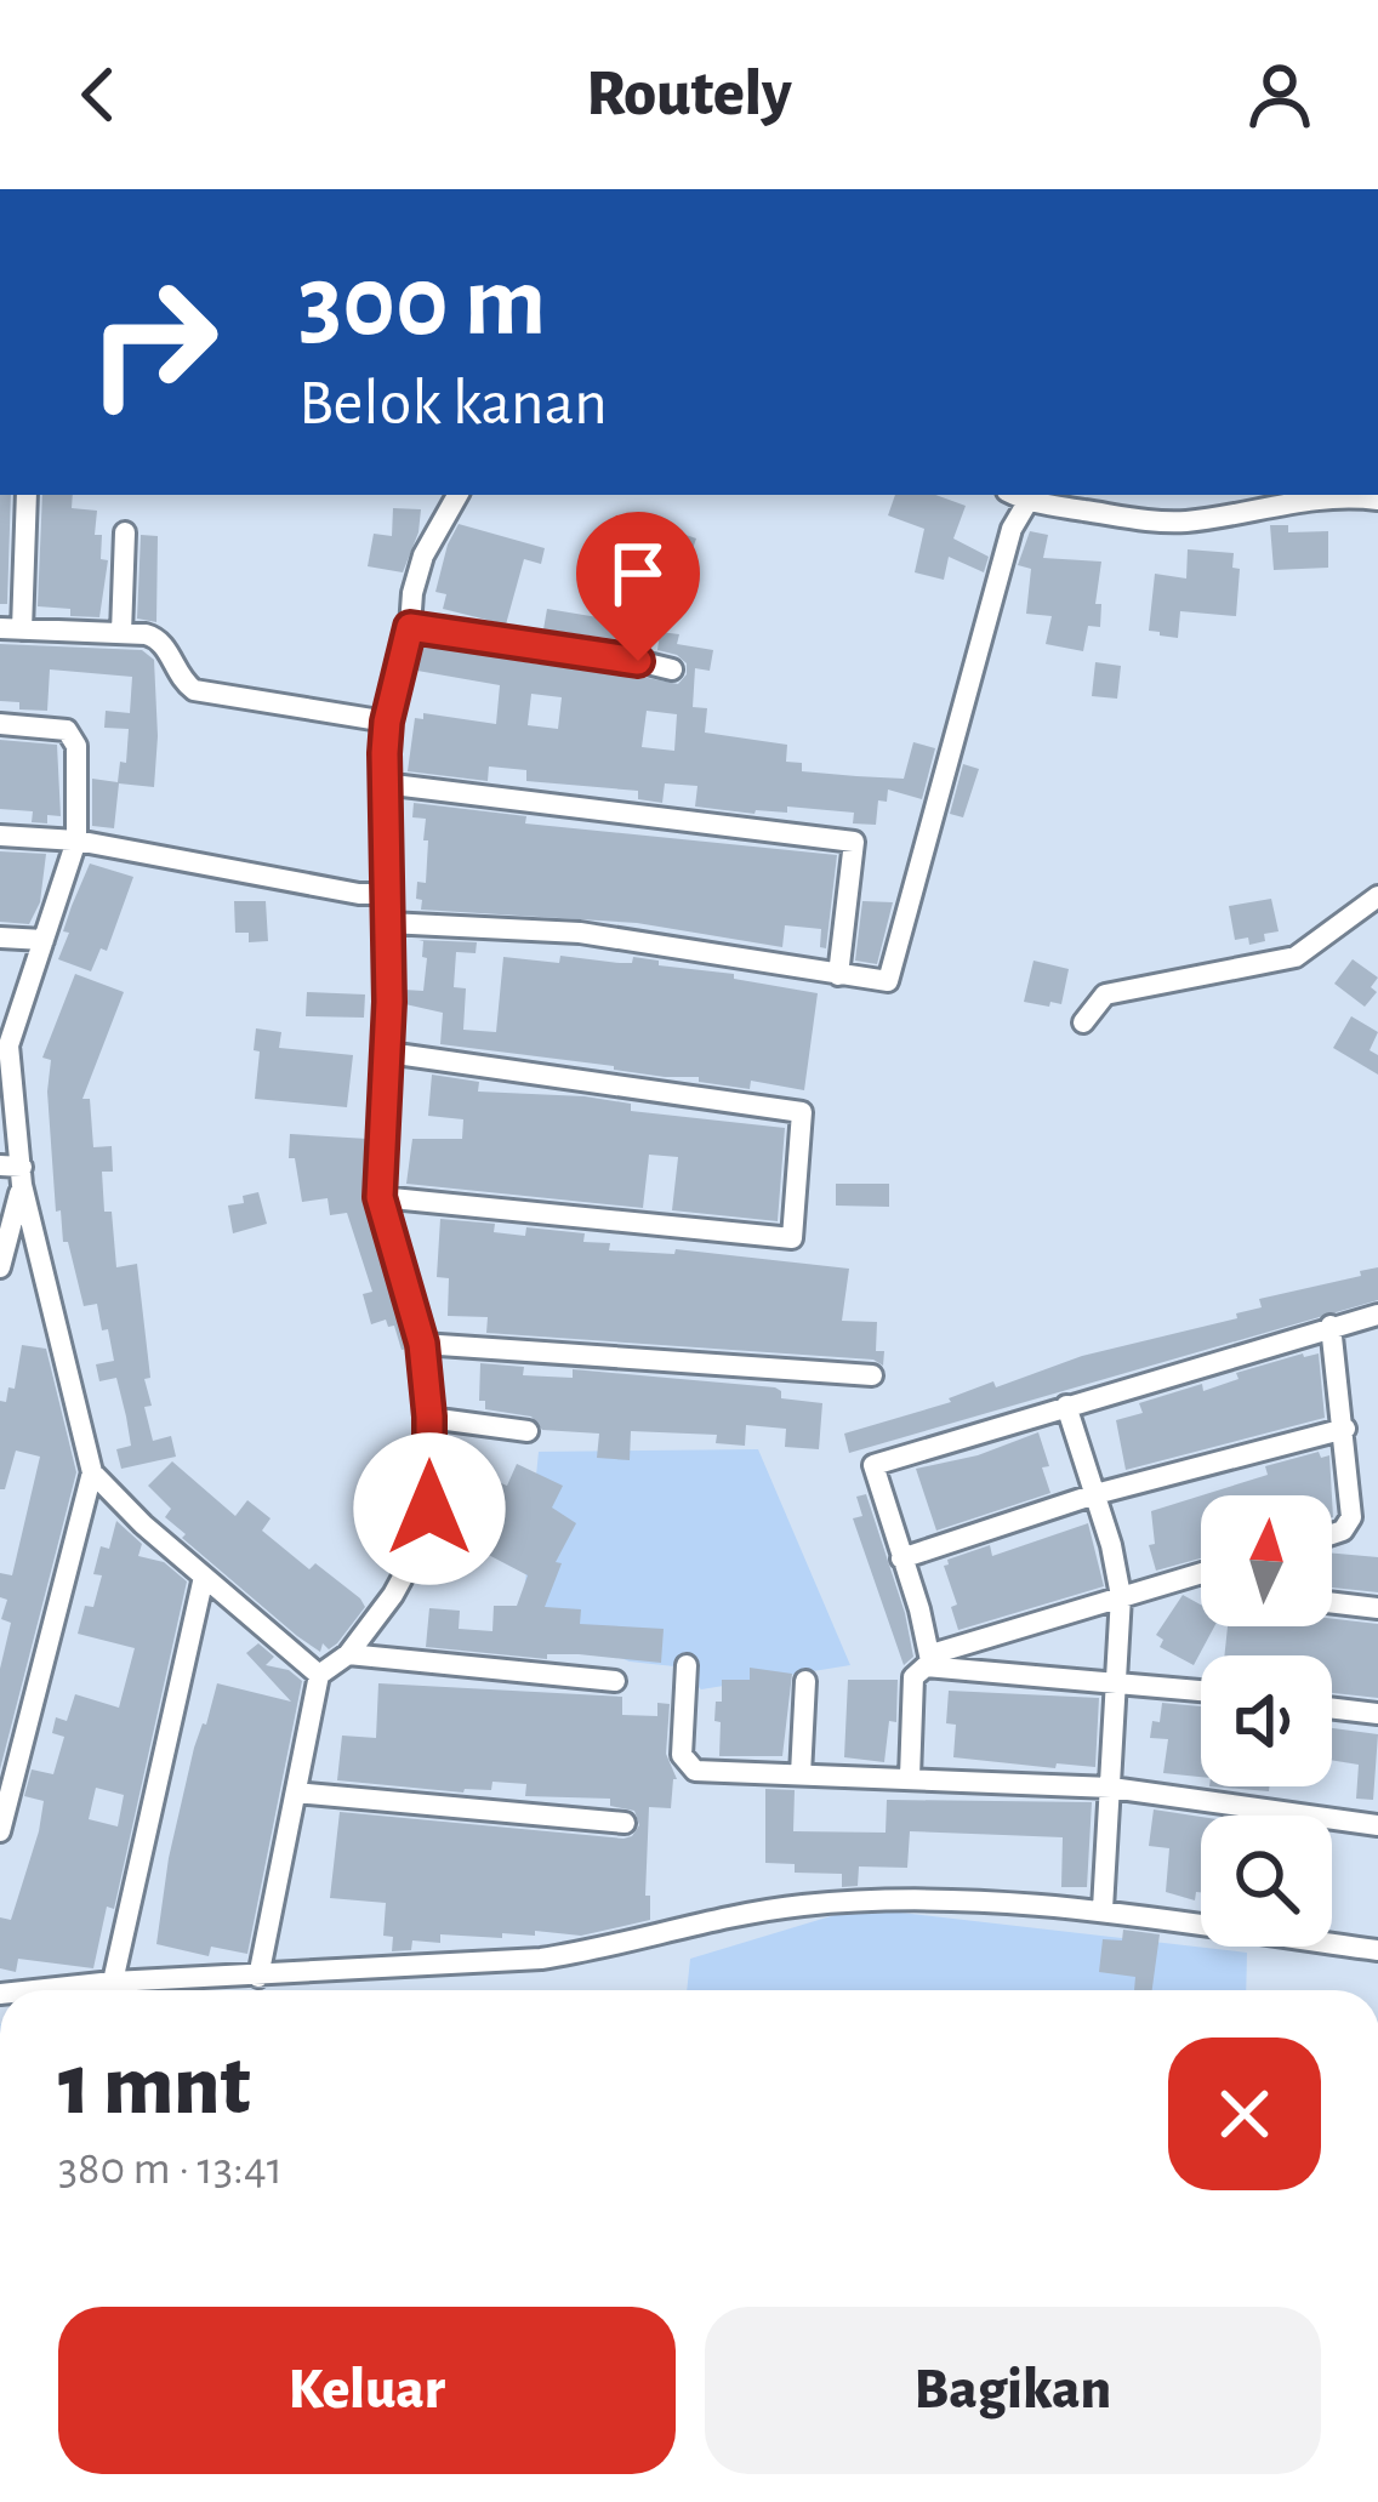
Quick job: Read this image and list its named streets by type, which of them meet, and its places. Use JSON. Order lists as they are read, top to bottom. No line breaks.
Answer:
{"north":"top","page":{"header":"Routely","turn":["300 m","Belok kanan"],"heading":["1 mnt","380 m · 13:41"],"buttons":["Keluar","Bagikan"]}}
